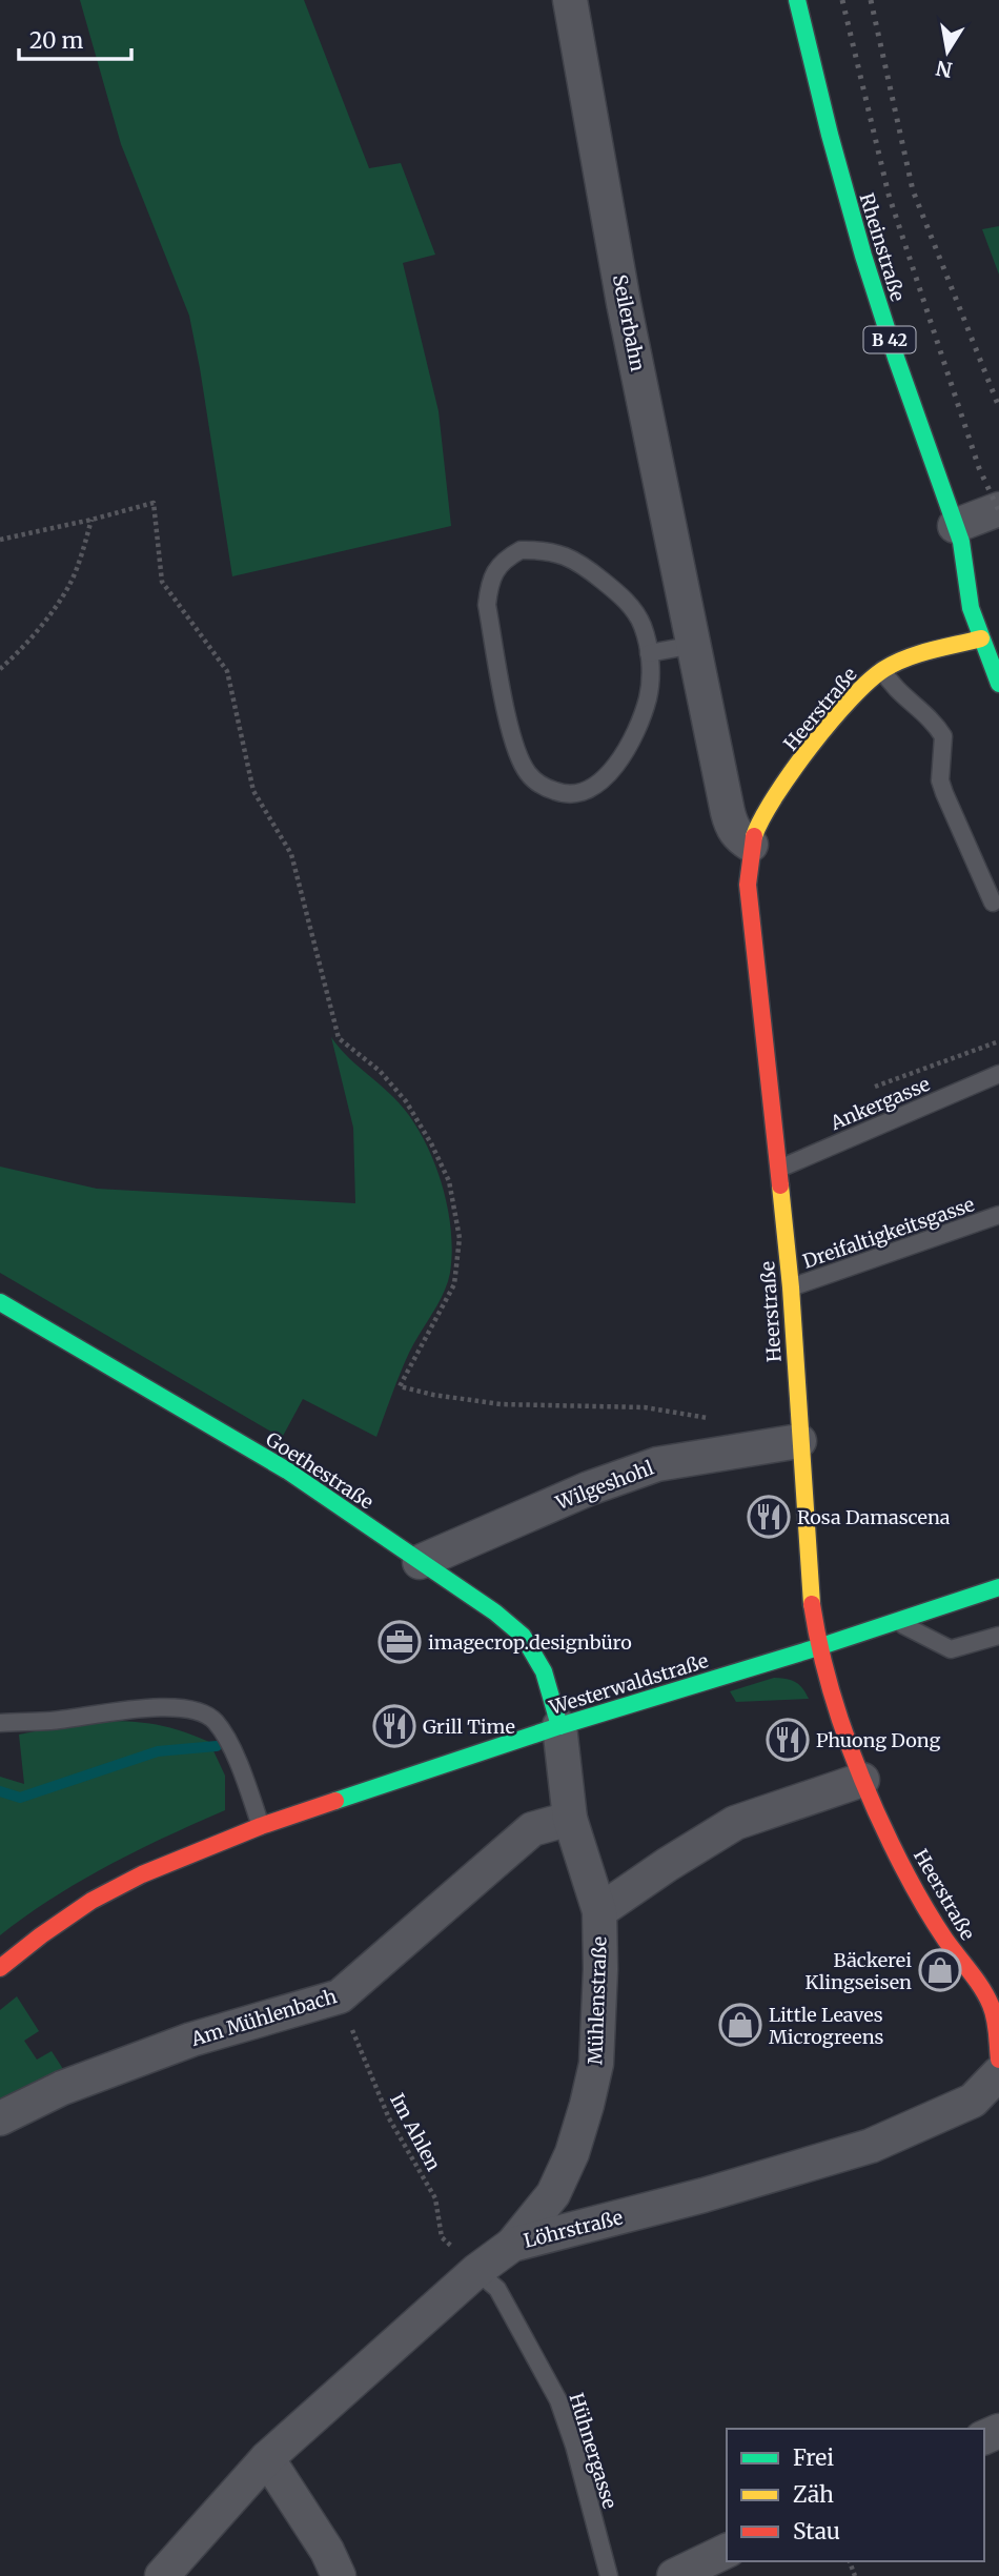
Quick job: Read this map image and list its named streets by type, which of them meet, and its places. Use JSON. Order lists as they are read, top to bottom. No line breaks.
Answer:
{"streets":{"street":["Rheinstraße","Seilerbahn","B 42","Heerstraße","Goethestraße","Wilgeshohl","Westerwaldstraße","Mühlenstraße","Am Mühlenbach","Löhrstraße"],"lane":["Ankergasse","Dreifaltigkeitsgasse","Hühnergasse"],"path":["Im Ahlen"]},"crossings":[["Rheinstraße","Heerstraße"],["Seilerbahn","Heerstraße"],["Heerstraße","Ankergasse"],["Heerstraße","Dreifaltigkeitsgasse"],["Heerstraße","Wilgeshohl"],["Heerstraße","Westerwaldstraße"],["Heerstraße","Mühlenstraße"],["Goethestraße","Wilgeshohl"],["Goethestraße","Westerwaldstraße"],["Goethestraße","Mühlenstraße"],["Westerwaldstraße","Mühlenstraße"],["Mühlenstraße","Am Mühlenbach"],["Mühlenstraße","Löhrstraße"],["Am Mühlenbach","Im Ahlen"],["Im Ahlen","Löhrstraße"],["Im Ahlen","Hühnergasse"],["Löhrstraße","Hühnergasse"]],"places":{"restaurant":["Rosa Damascena","Grill Time","Phuong Dong"],"office":["imagecrop.designbüro"],"shop":["Bäckerei Klingseisen","Little Leaves Microgreens"]},"legend":["Frei","Zäh","Stau"],"scale_bar":"20 m","north":"bottom"}
